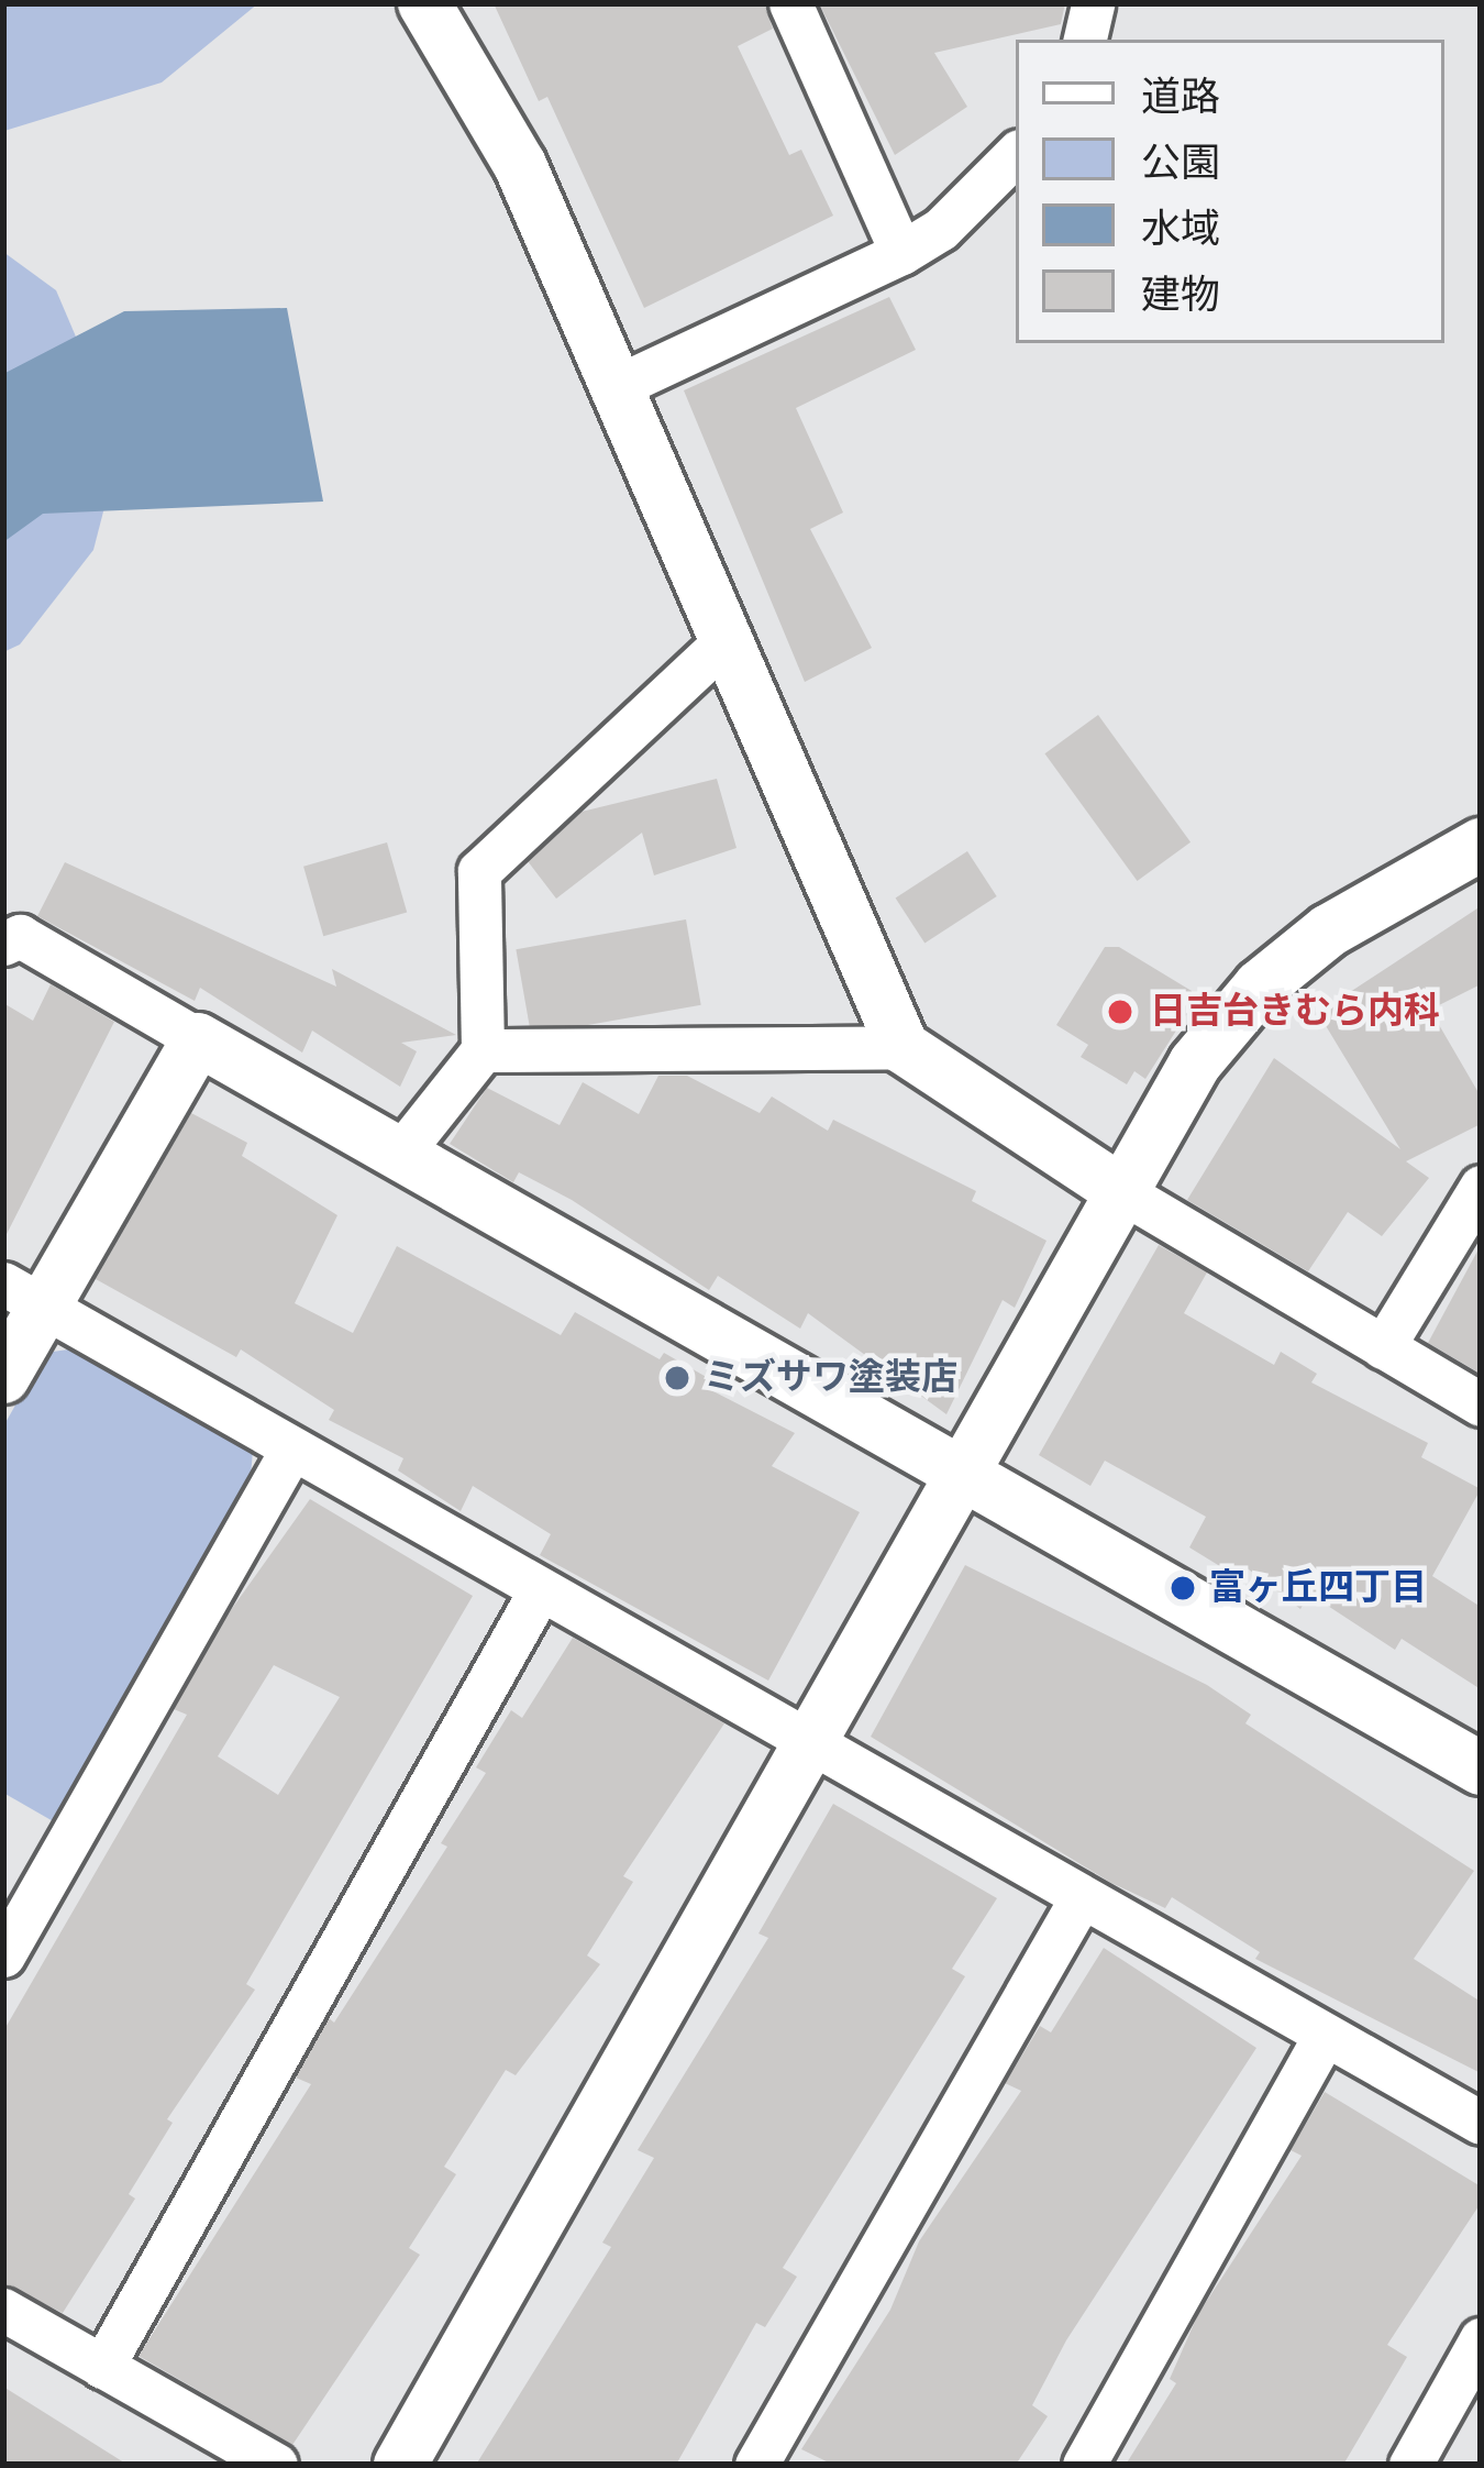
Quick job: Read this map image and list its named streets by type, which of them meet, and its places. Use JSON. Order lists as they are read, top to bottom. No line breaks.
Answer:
{"places":["日吉台きむら内科","ミズサワ塗装店","富ヶ丘四丁目"],"legend":["道路","公園","水域","建物"]}
